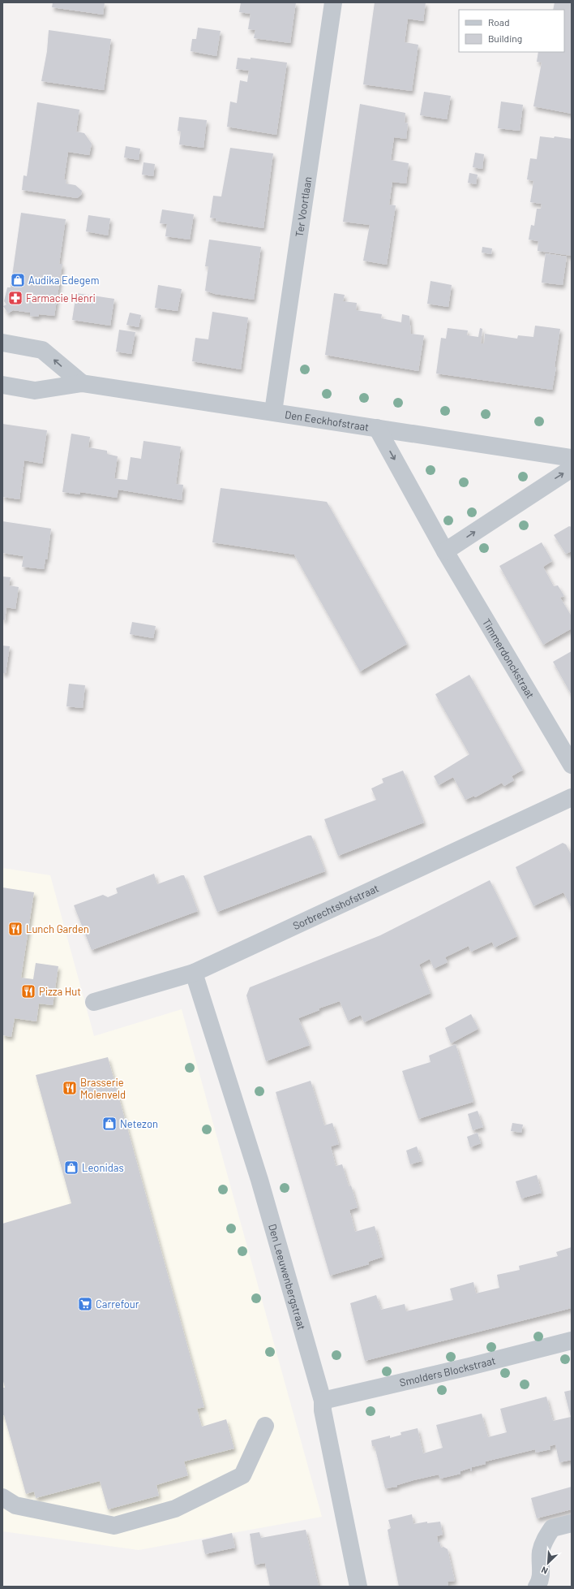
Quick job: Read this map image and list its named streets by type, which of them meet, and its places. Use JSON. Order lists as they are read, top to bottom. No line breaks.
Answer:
{"streets":{"street":["Ter Voortlaan","Den Eeckhofstraat","Timmerdonckstraat","Sorbrechtshofstraat","Den Leeuwenbergstraat","Smolders Blockstraat"]},"crossings":[["Ter Voortlaan","Den Eeckhofstraat"],["Den Eeckhofstraat","Timmerdonckstraat"],["Sorbrechtshofstraat","Den Leeuwenbergstraat"],["Den Leeuwenbergstraat","Smolders Blockstraat"]],"one_way":["Timmerdonckstraat"],"places":{"shop":["Audika Edegem","Netezon","Leonidas"],"pharmacy":["Farmacie Henri"],"restaurant":["Lunch Garden","Pizza Hut","Brasserie Molenveld"],"supermarket":["Carrefour"]},"legend":["Road","Building"],"north":"bottom left"}
